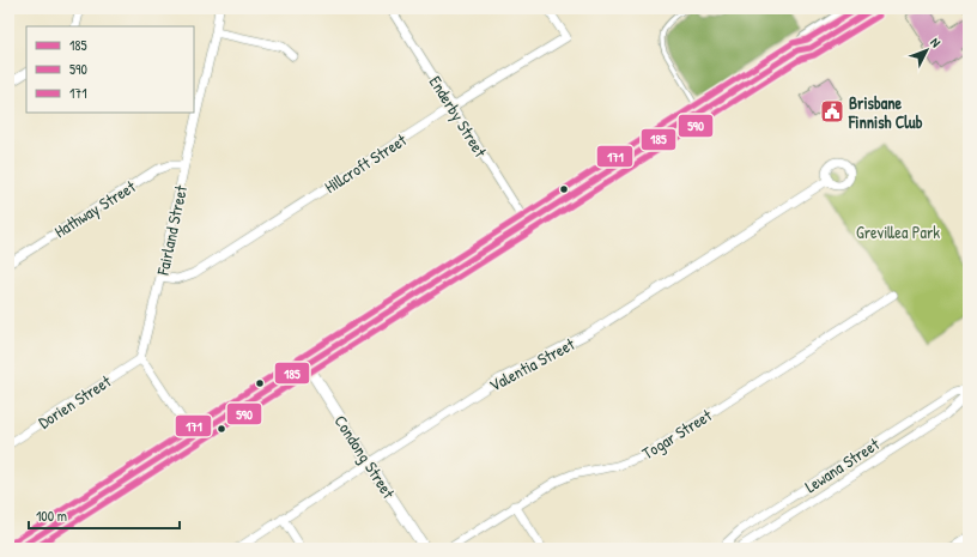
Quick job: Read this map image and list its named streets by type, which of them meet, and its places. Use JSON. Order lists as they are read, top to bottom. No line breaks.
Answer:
{"streets":{"street":["Enderby Street","Hillcroft Street","Hathway Street","Fairland Street","Valentia Street","Dorien Street","Togar Street","Condong Street","Lewana Street"]},"crossings":[["Enderby Street","Hillcroft Street"],["Hillcroft Street","Fairland Street"],["Hathway Street","Fairland Street"],["Fairland Street","Dorien Street"],["Valentia Street","Condong Street"]],"parks":["Grevillea Park"],"places":{"public building":["Brisbane Finnish Club"]},"lines":["transit line 185","transit line 171","transit line 590"],"legend":["185","590","171"],"scale_bar":"100 m","north":"top right"}
